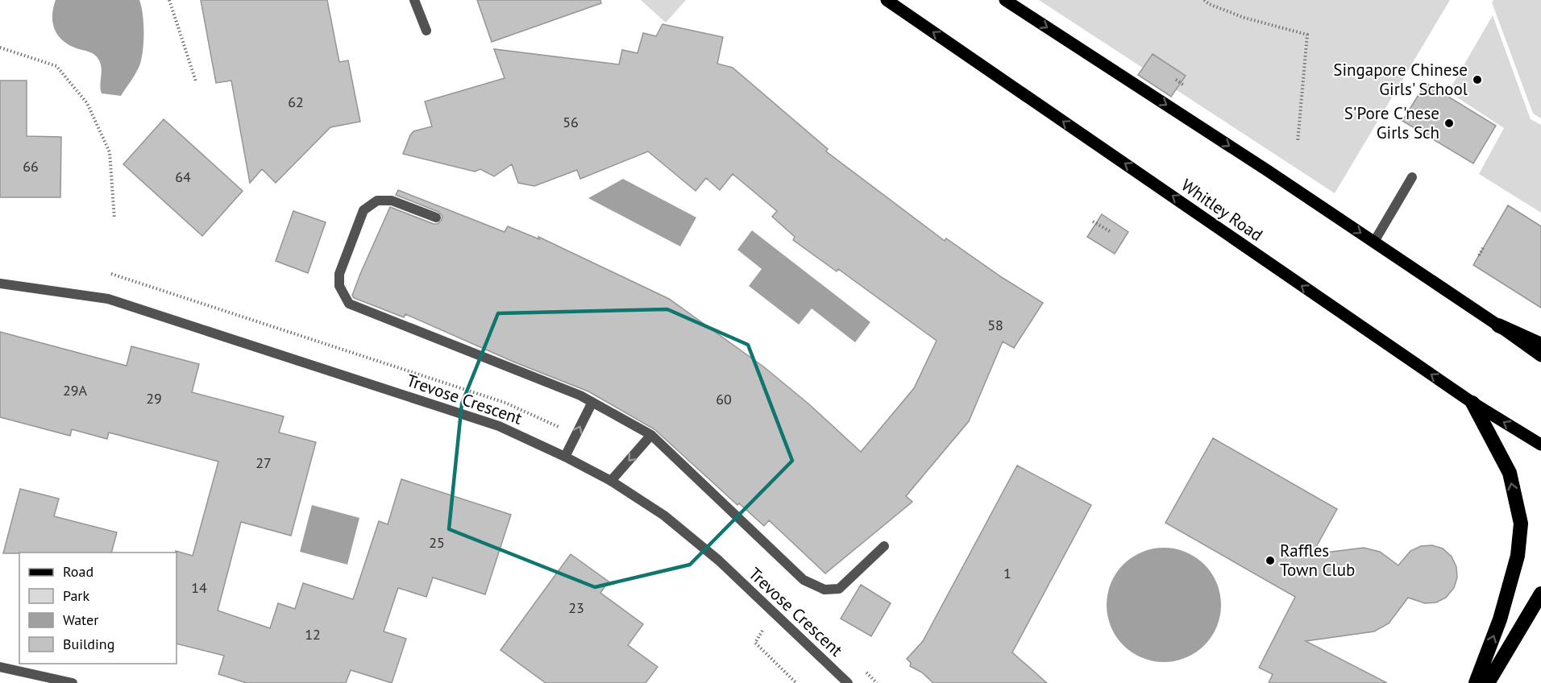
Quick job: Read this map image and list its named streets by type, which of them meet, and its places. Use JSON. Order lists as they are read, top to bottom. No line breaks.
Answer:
{"streets":{"main road":["Whitley Road"],"street":["Trevose Crescent"]},"places":["Singapore Chinese Girls' School","S'Pore C'nese Girls Sch","Raffles Town Club"],"house_numbers":["62","56","66","64","58","29A","29","60","27","25","1","14","23","12"],"legend":["Road","Park","Water","Building"]}
